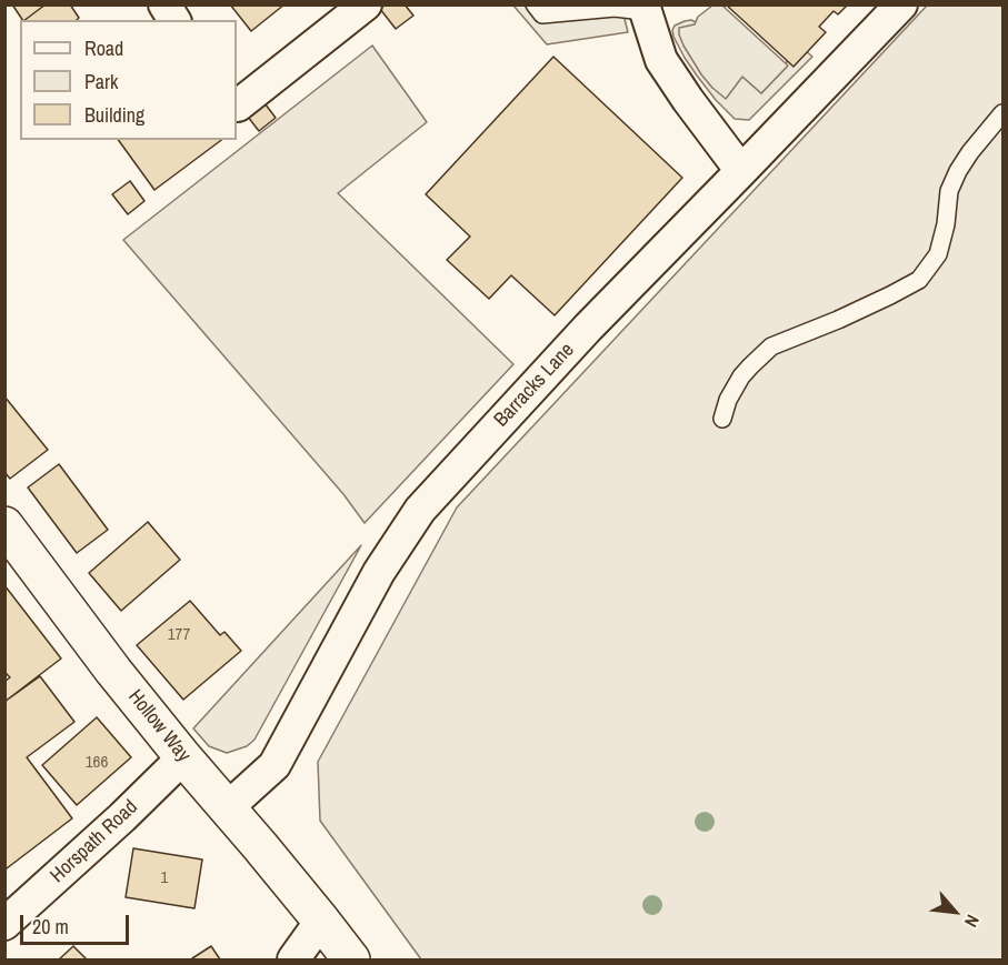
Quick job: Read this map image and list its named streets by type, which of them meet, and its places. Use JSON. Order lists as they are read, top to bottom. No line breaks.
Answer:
{"streets":{"main road":["Hollow Way"],"street":["Barracks Lane","Horspath Road"]},"crossings":[["Barracks Lane","Hollow Way"],["Hollow Way","Horspath Road"]],"house_numbers":["177","166","1"],"legend":["Road","Park","Building"],"scale_bar":"20 m","north":"bottom right"}
